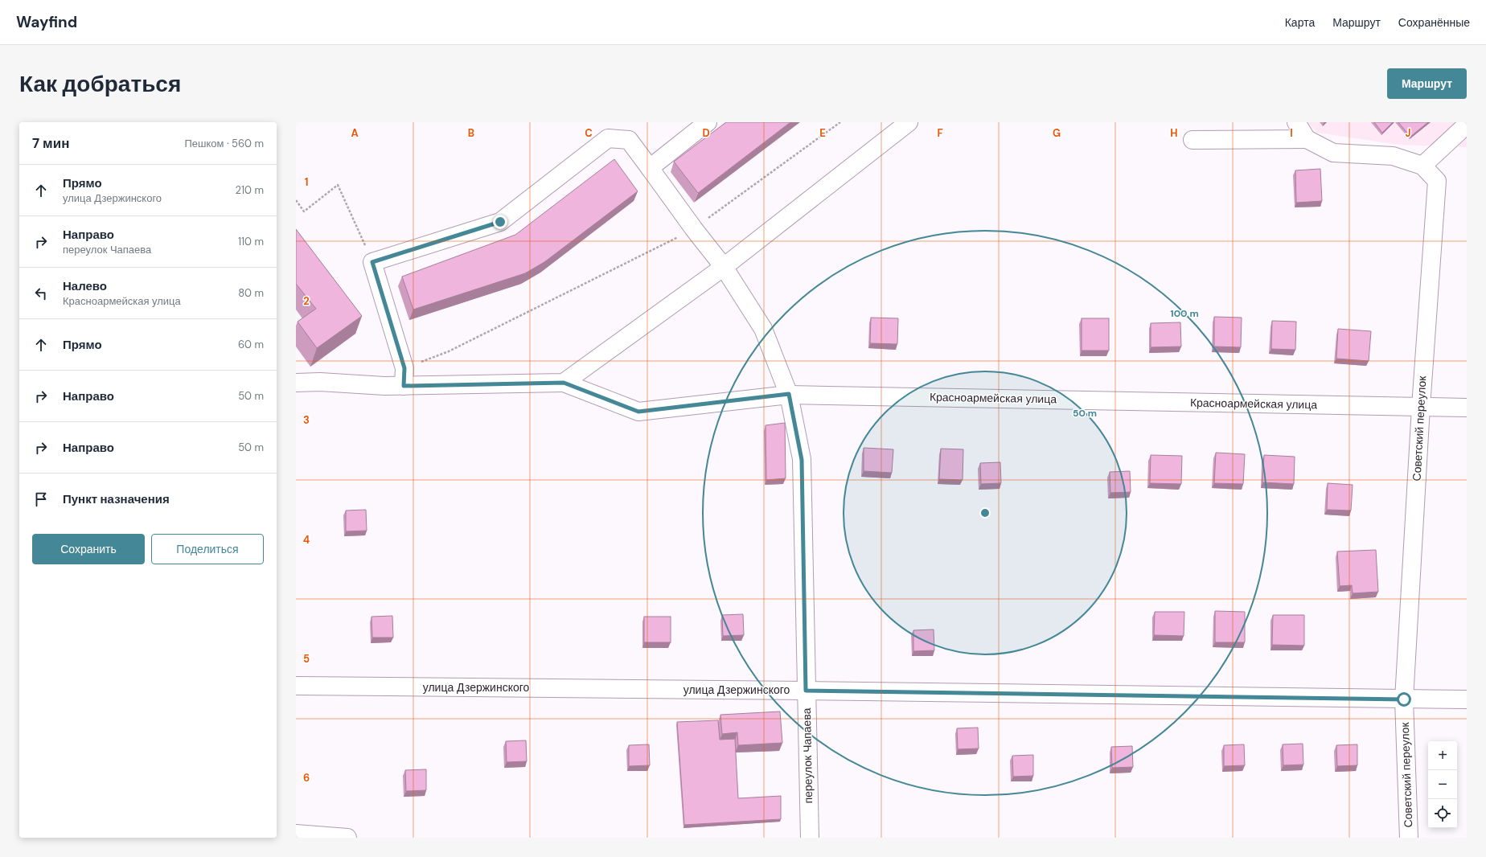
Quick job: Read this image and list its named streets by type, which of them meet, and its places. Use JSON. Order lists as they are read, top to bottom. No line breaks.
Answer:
{"streets":{"street":["Красноармейская улица","Советский переулок","улица Дзержинского","переулок Чапаева"]},"crossings":[["Красноармейская улица","Советский переулок"],["Красноармейская улица","переулок Чапаева"],["Советский переулок","улица Дзержинского"],["улица Дзержинского","переулок Чапаева"]],"page":{"header":"Wayfind","nav":["Карта","Маршрут","Сохранённые"],"buttons":["Маршрут",["Сохранить","Поделиться"]],"title":"Как добраться","heading":["7 мин","Пешком · 560 m"],"list":[["Прямо","улица Дзержинского","210 m"],["Направо","переулок Чапаева","110 m"],["Налево","Красноармейская улица","80 m"],["Прямо","60 m"],["Направо","50 m"],["Направо","50 m"],"Пункт назначения"],"map_buttons":["+","−"]},"grid":{"columns":["A","B","C","D","E","F","G","H","I","J"],"rows":["1","2","3","4","5","6"]},"rings":["100 m","50 m"]}
